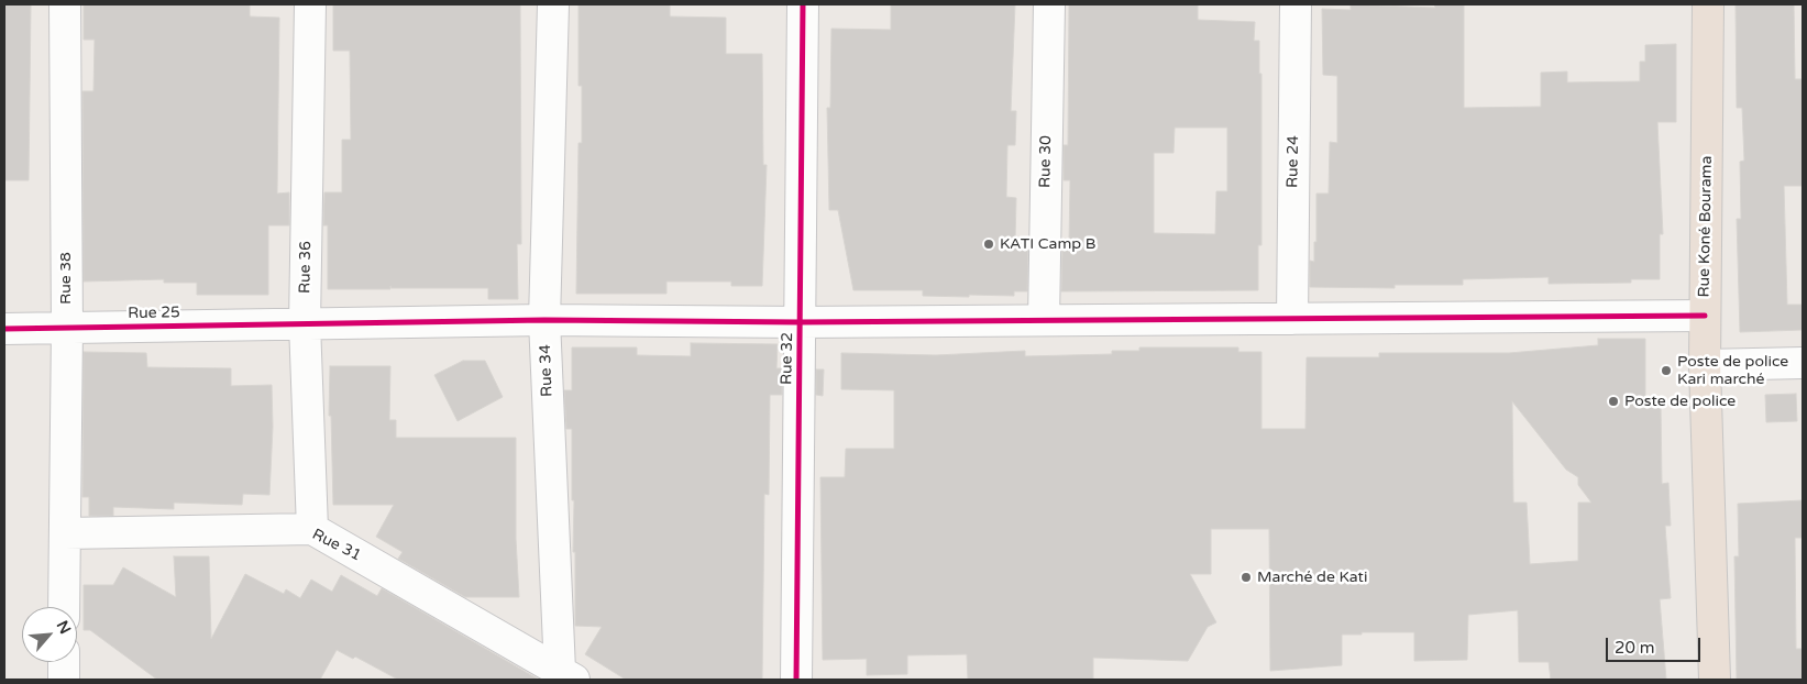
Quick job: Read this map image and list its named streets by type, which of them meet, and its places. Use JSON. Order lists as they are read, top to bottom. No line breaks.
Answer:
{"streets":{"highway":["Rue Koné Bourama"],"street":["Rue 30","Rue 24","Rue 36","Rue 38","Rue 25","Rue 32","Rue 34","Rue 31"]},"crossings":[["Rue 30","Rue 25"],["Rue 24","Rue 25"],["Rue Koné Bourama","Rue 25"],["Rue 36","Rue 25"],["Rue 36","Rue 31"],["Rue 38","Rue 25"],["Rue 38","Rue 31"],["Rue 25","Rue 32"],["Rue 25","Rue 34"],["Rue 34","Rue 31"]],"places":["KATI Camp B","Poste de police Kari marché","Poste de police","Marché de Kati"],"scale_bar":"20 m","north":"top right"}
